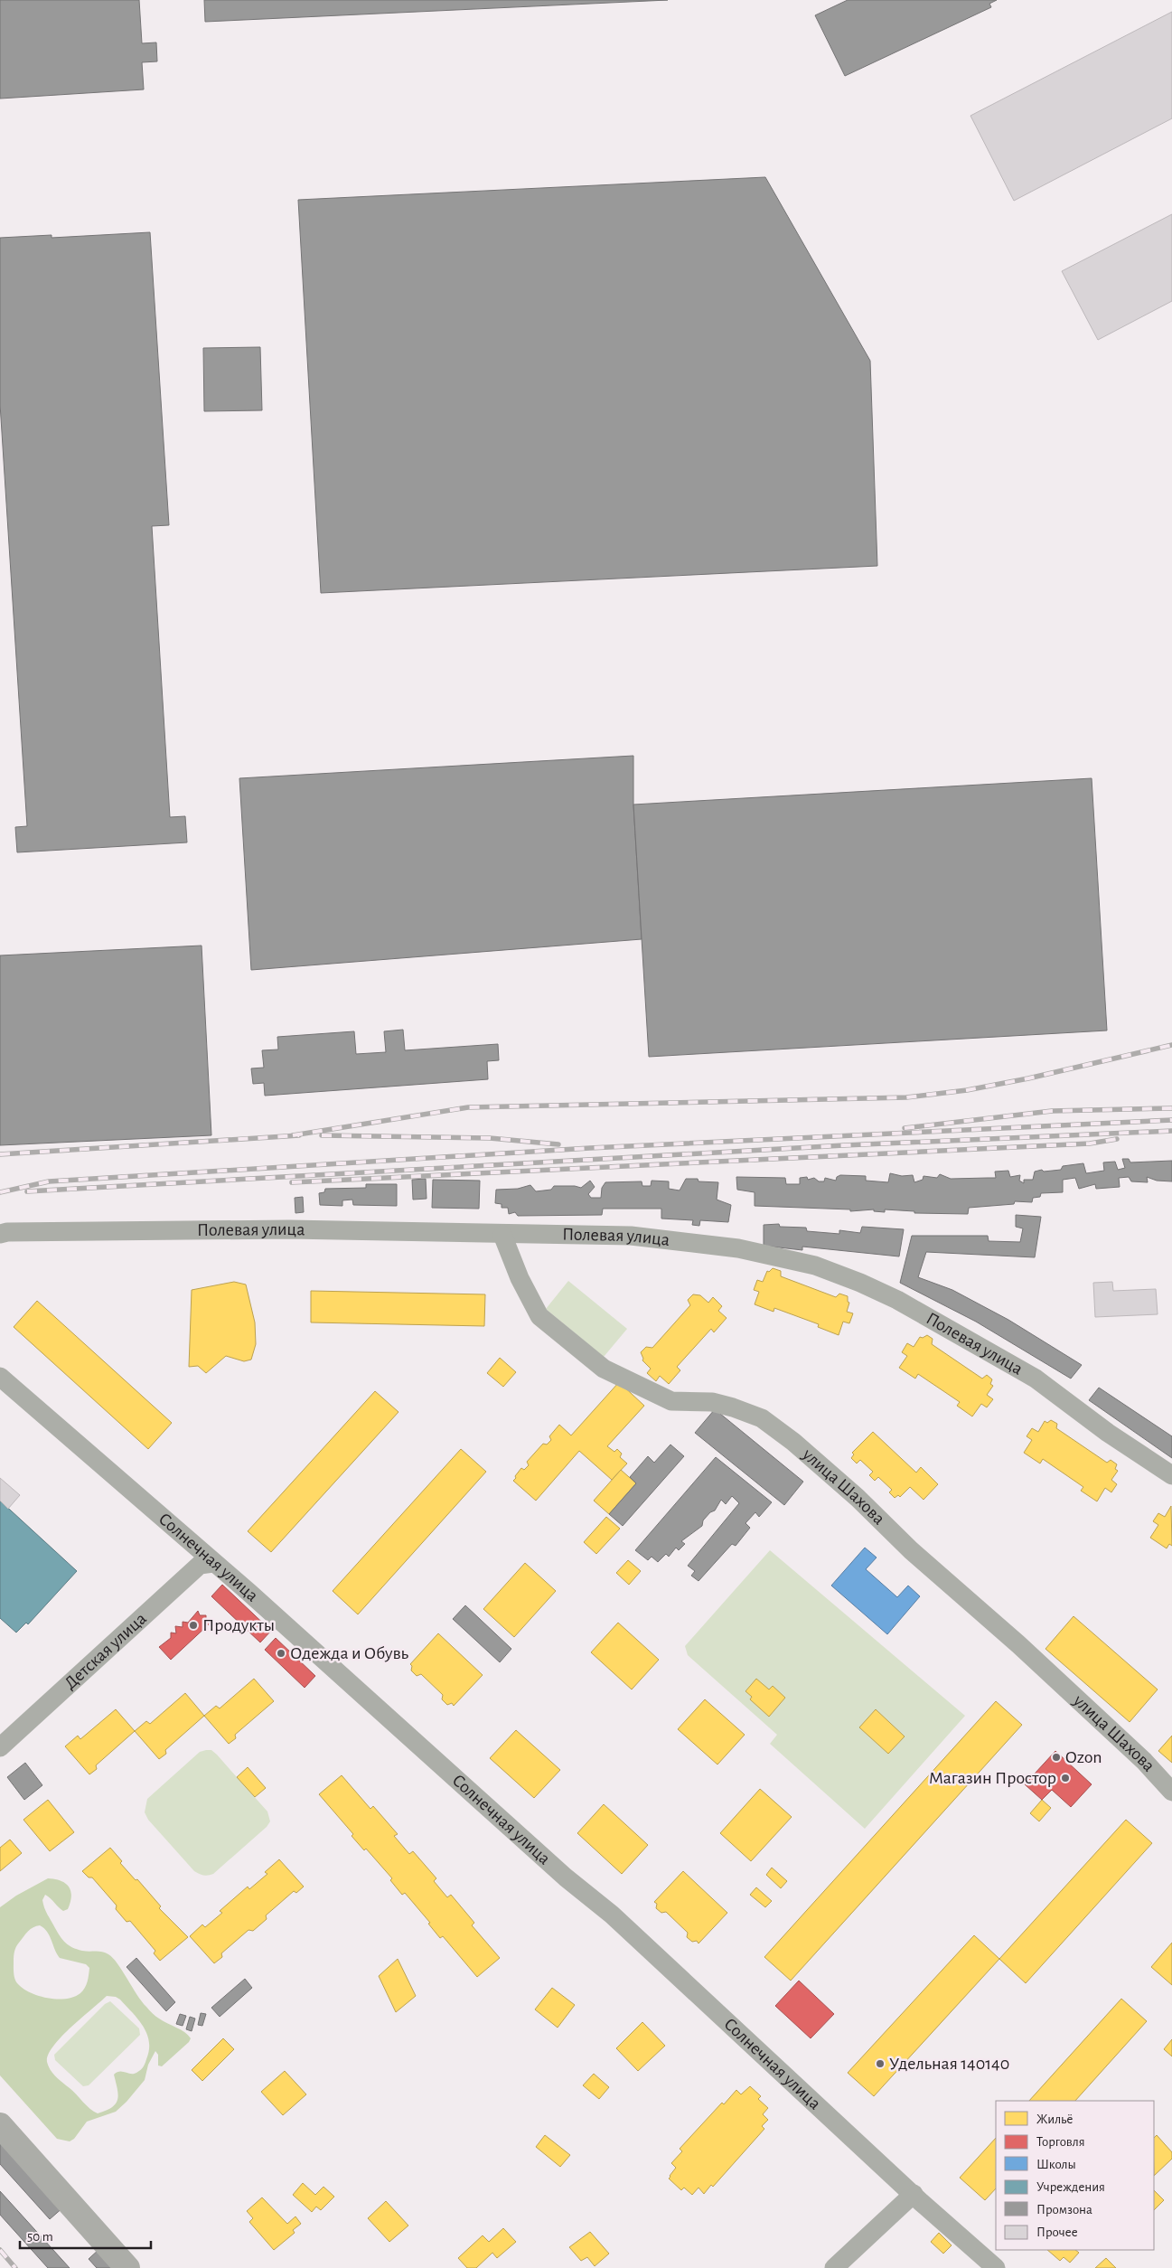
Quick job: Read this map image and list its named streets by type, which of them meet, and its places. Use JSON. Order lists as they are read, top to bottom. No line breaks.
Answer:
{"streets":{"street":["Полевая улица","улица Шахова","Солнечная улица","Детская улица"]},"crossings":[["Полевая улица","улица Шахова"],["Солнечная улица","Детская улица"]],"places":["Продукты","Одежда и Обувь","Ozon","Магазин Простор","Удельная 140140"],"legend":["Жильё","Торговля","Школы","Учреждения","Промзона","Прочее"],"scale_bar":"50 m"}
